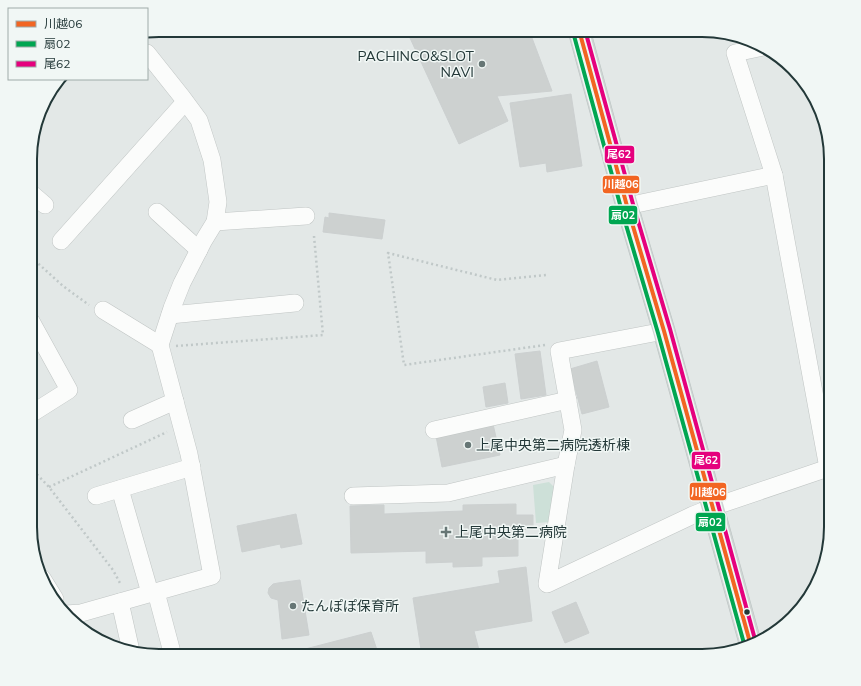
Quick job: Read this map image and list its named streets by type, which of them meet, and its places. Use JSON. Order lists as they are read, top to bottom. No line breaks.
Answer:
{"places":{"other":["PACHINCO&SLOT NAVI","上尾中央第二病院透析棟","たんぽぽ保育所"],"health":["上尾中央第二病院"]},"lines":["transit line 川越06","transit line 扇02","transit line 尾62"],"legend":["川越06","扇02","尾62"]}
